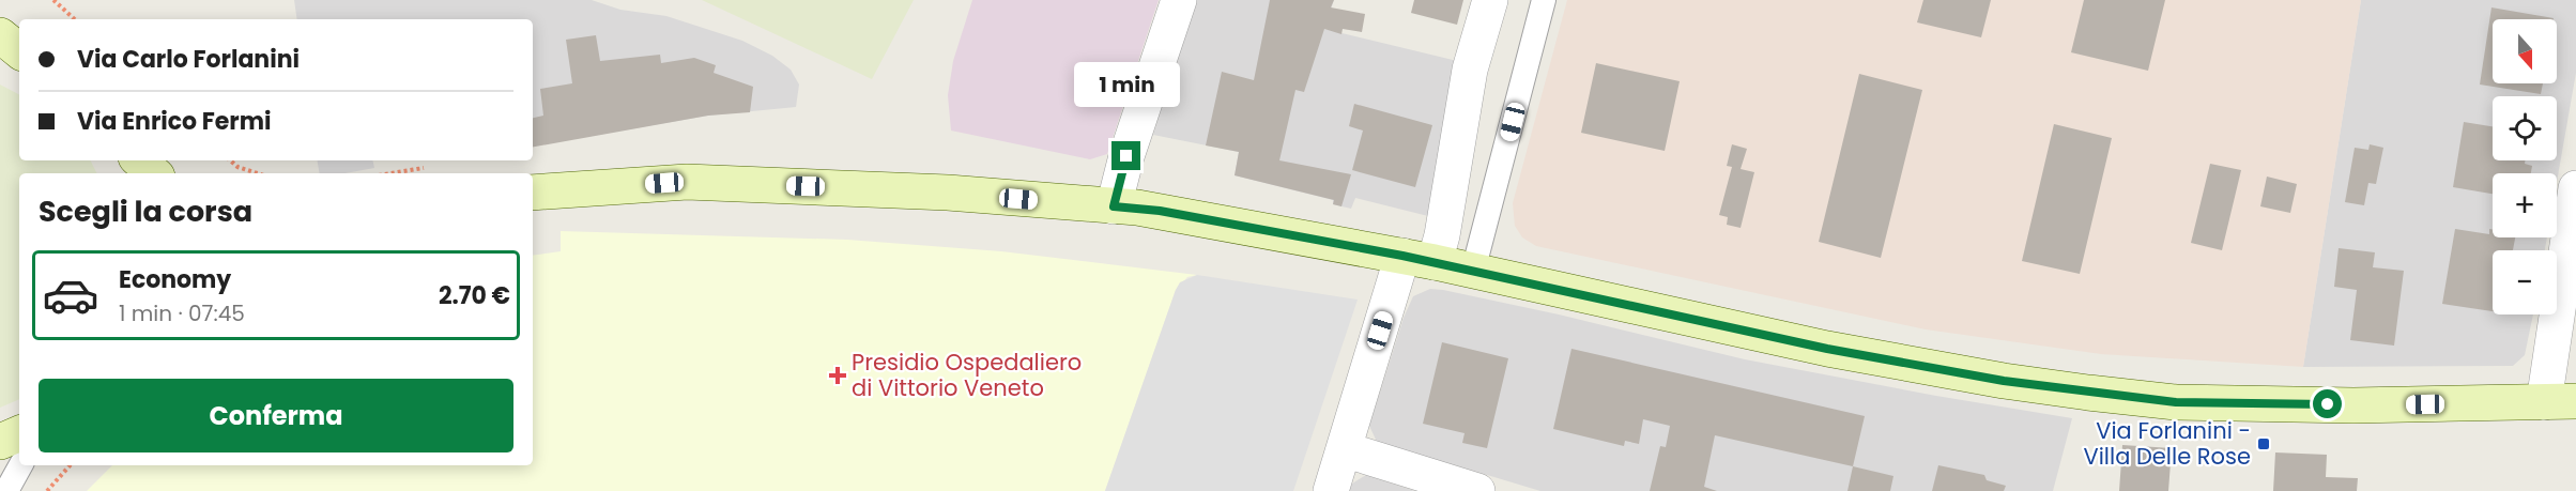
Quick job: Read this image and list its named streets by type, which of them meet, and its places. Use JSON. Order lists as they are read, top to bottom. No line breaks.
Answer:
{"places":{"health":["Presidio Ospedaliero di Vittorio Veneto"],"transit":["Via Forlanini - Villa Delle Rose"]},"north":"bottom","page":{"map_buttons":["+","−"],"banner":["Via Carlo Forlanini","Via Enrico Fermi"],"bubble":"1 min","heading":"Scegli la corsa","list":[{"name":"Economy","note":"1 min · 07:45","value":"2.70 €"}],"buttons":"Conferma"}}
